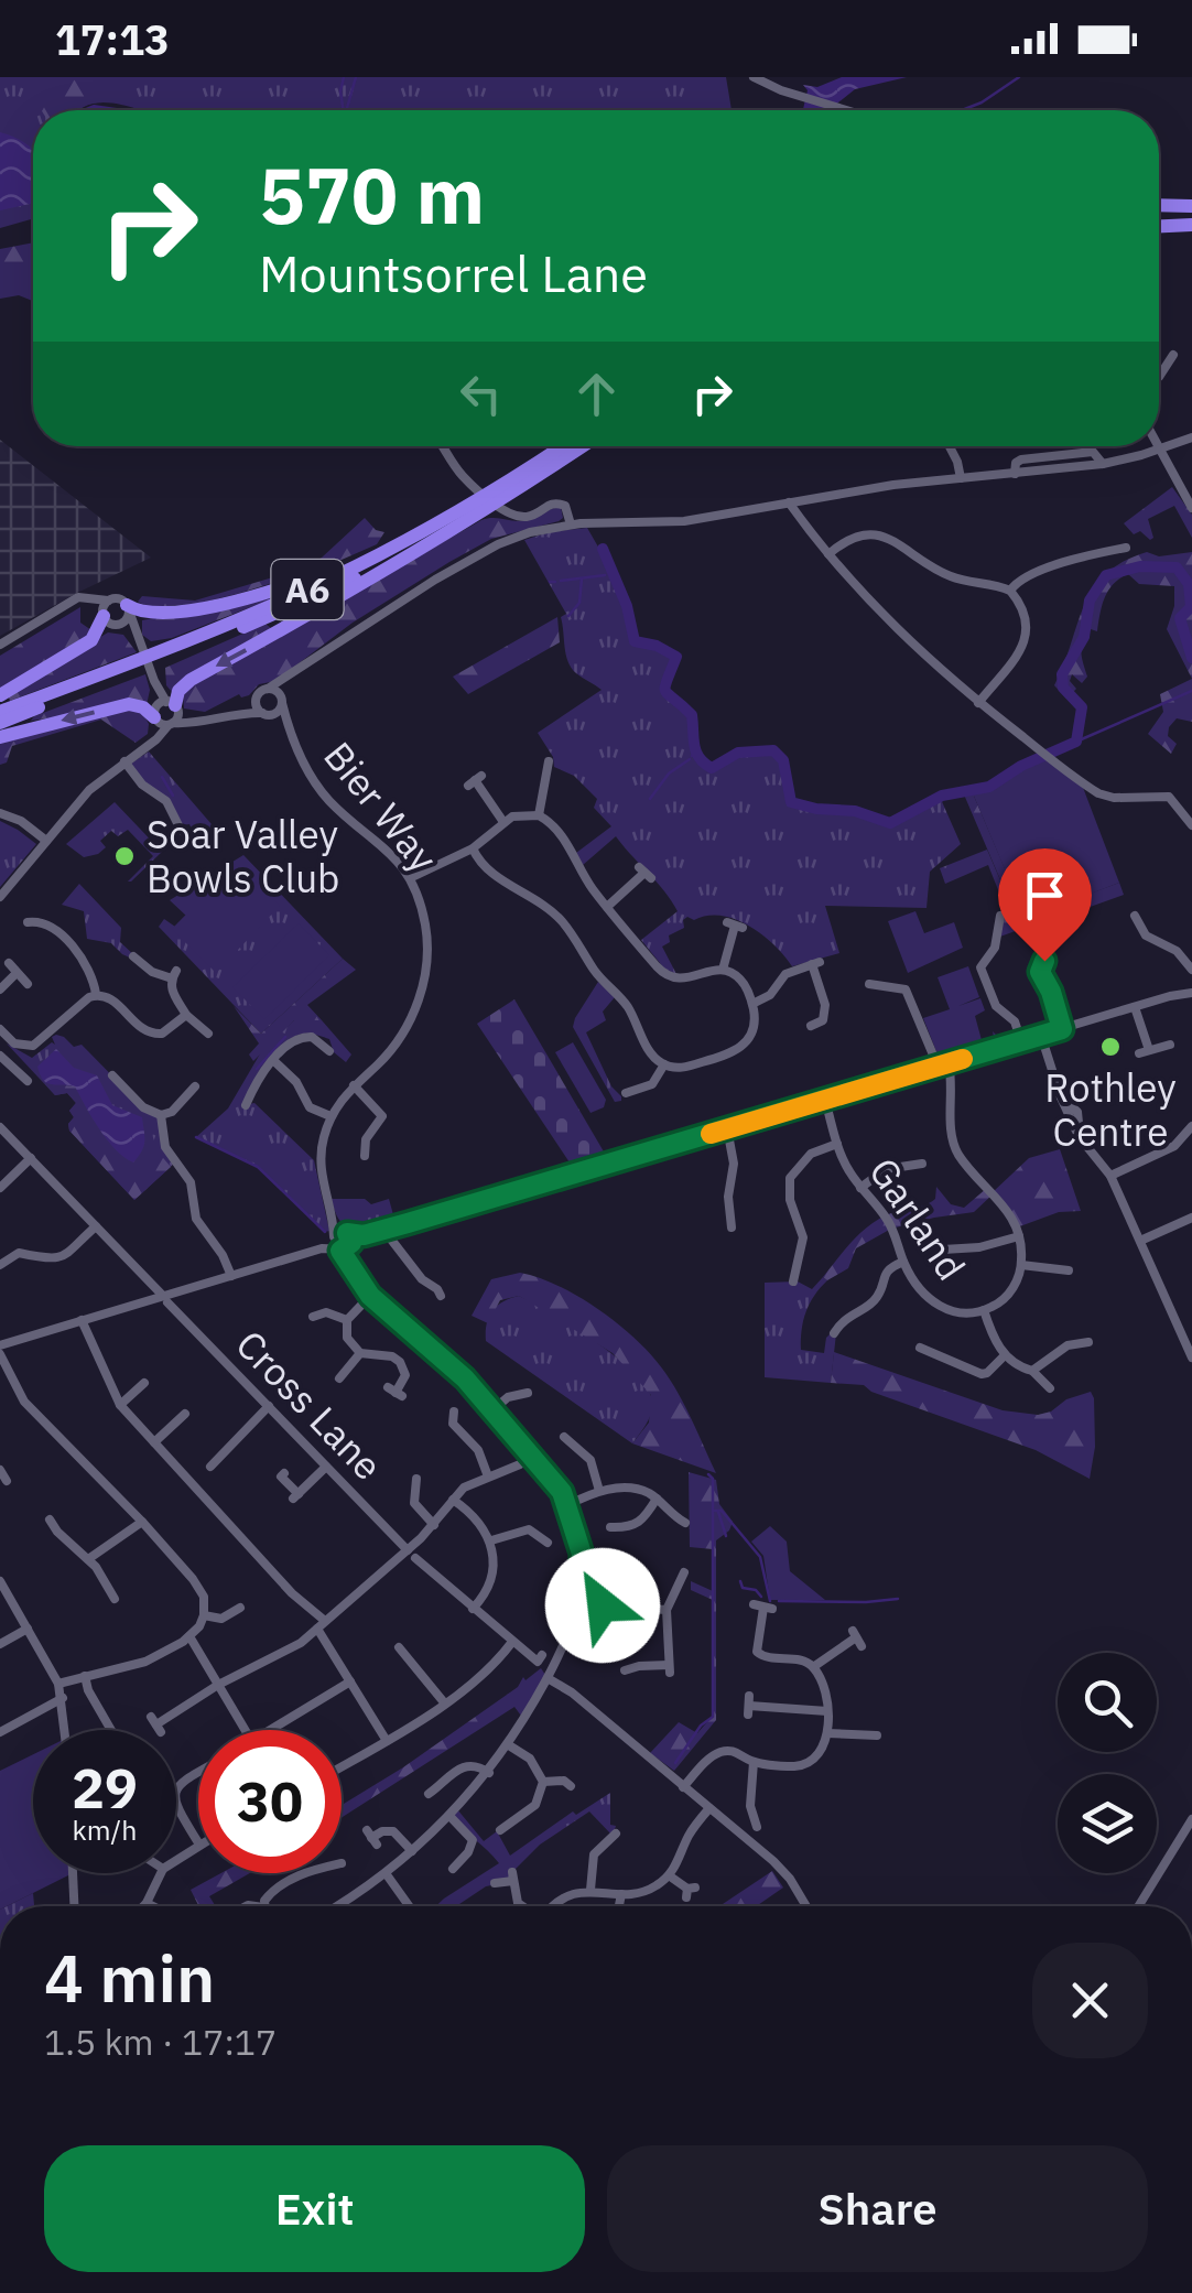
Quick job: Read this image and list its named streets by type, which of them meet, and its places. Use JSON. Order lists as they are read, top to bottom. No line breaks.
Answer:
{"streets":{"highway":["A6"],"street":["Bier Way","Garland","Cross Lane"]},"places":["Soar Valley Bowls Club","Rothley Centre"],"page":{"status":"17:13","turn":["570 m","Mountsorrel Lane"],"speed":"29 km/h","limit":"30","heading":["4 min","1.5 km · 17:17"],"buttons":["Exit","Share"]}}
